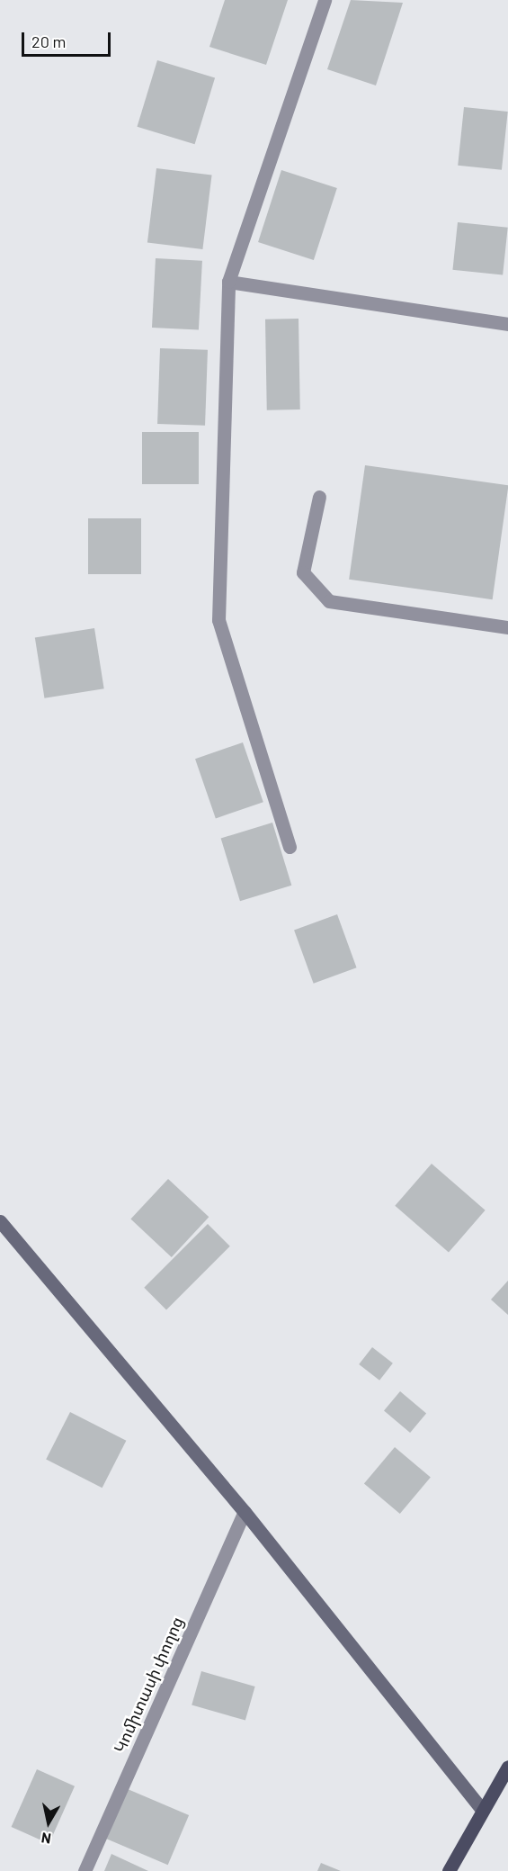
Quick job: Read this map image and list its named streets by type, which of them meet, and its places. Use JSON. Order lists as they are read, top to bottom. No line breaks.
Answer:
{"streets":{"street":["Կոմիտասի փողոց"]},"scale_bar":"20 m","north":"bottom"}
